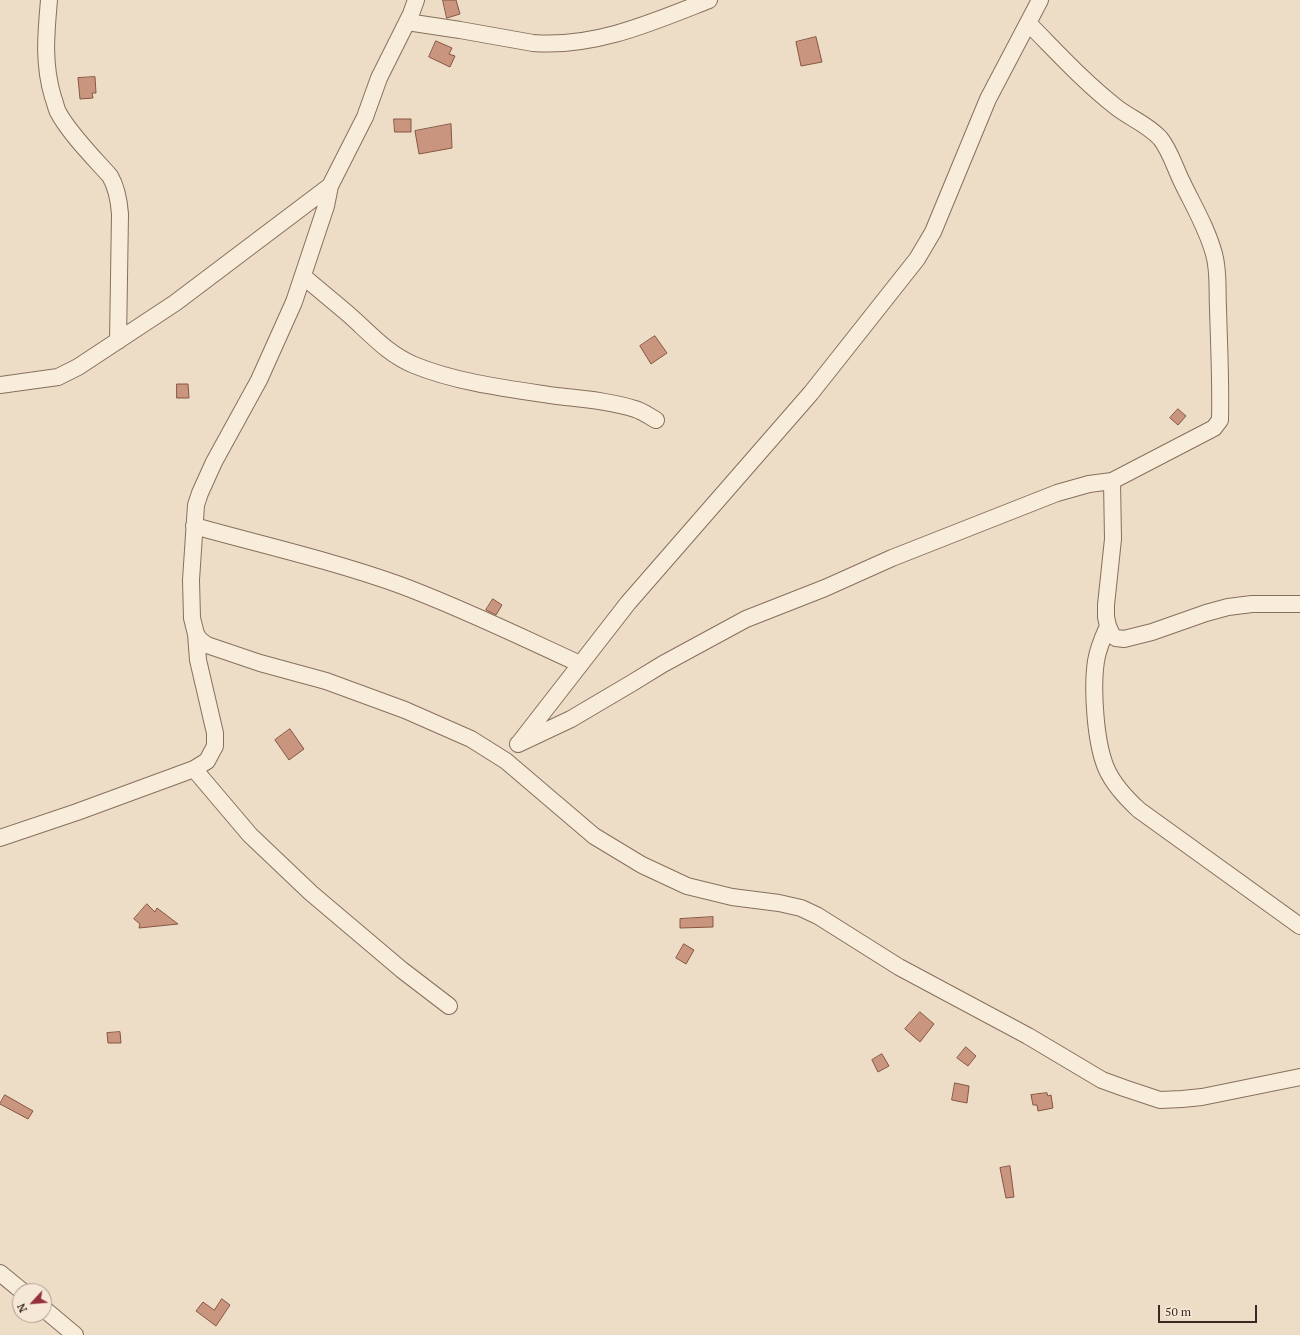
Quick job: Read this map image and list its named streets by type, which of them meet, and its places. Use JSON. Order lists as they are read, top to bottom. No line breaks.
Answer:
{"scale_bar":"50 m","north":"bottom left"}
